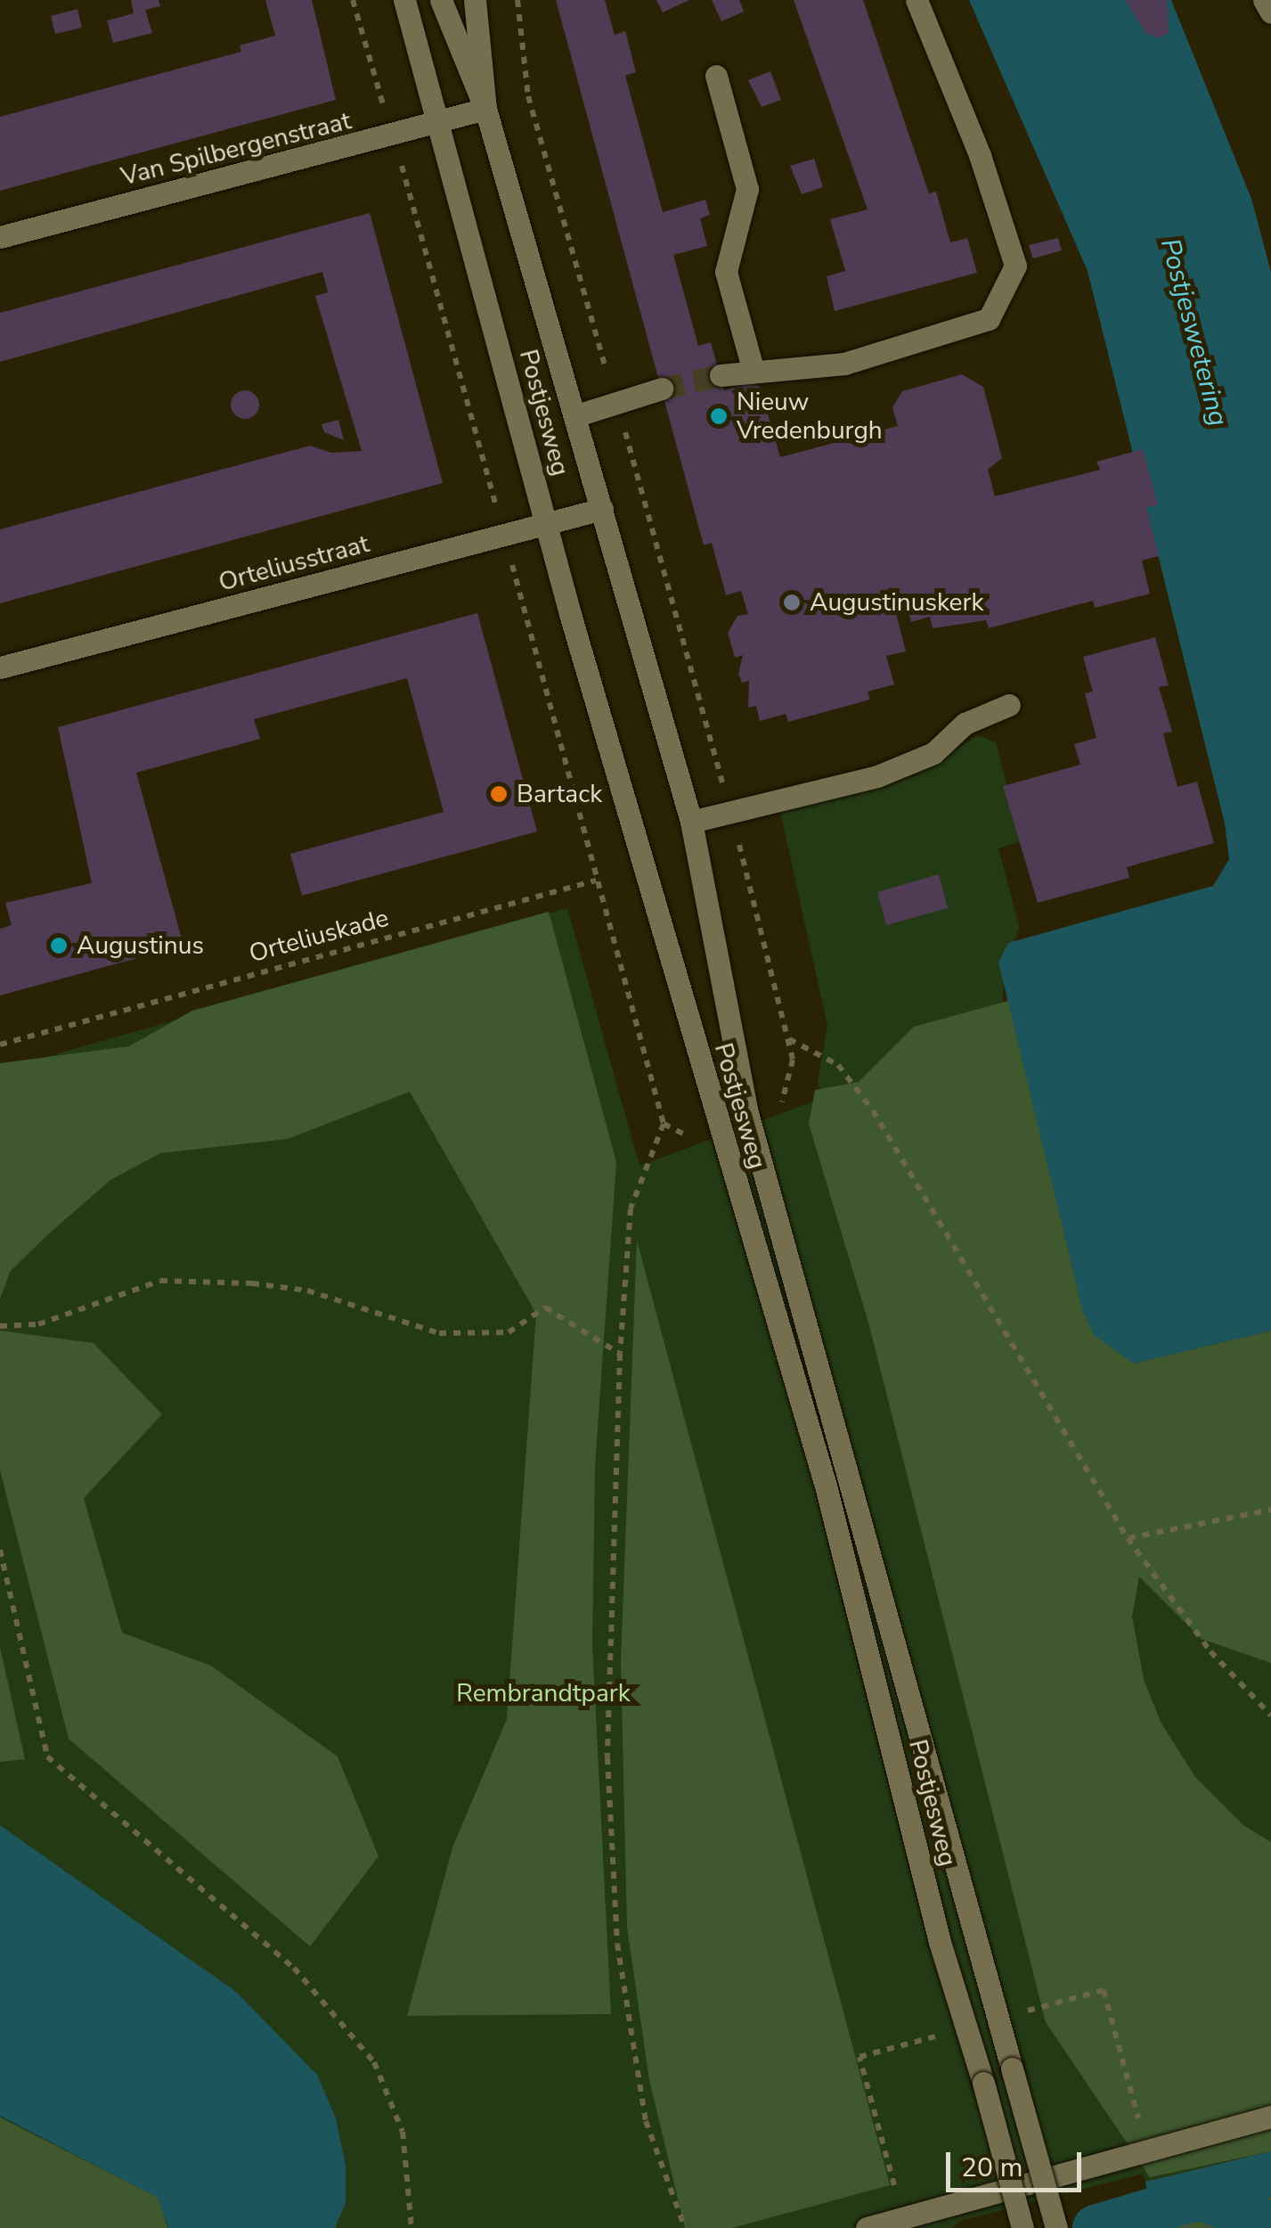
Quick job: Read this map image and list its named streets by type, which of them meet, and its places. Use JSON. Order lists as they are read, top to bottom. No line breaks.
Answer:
{"streets":{"street":["Van Spilbergenstraat","Postjesweg","Orteliusstraat"],"path":["Orteliuskade"]},"crossings":[["Van Spilbergenstraat","Postjesweg"],["Postjesweg","Orteliusstraat"]],"water":["Postjeswetering"],"parks":["Rembrandtpark"],"places":["Nieuw Vredenburgh","Augustinuskerk","Bartack","Augustinus"],"scale_bar":"20 m"}
